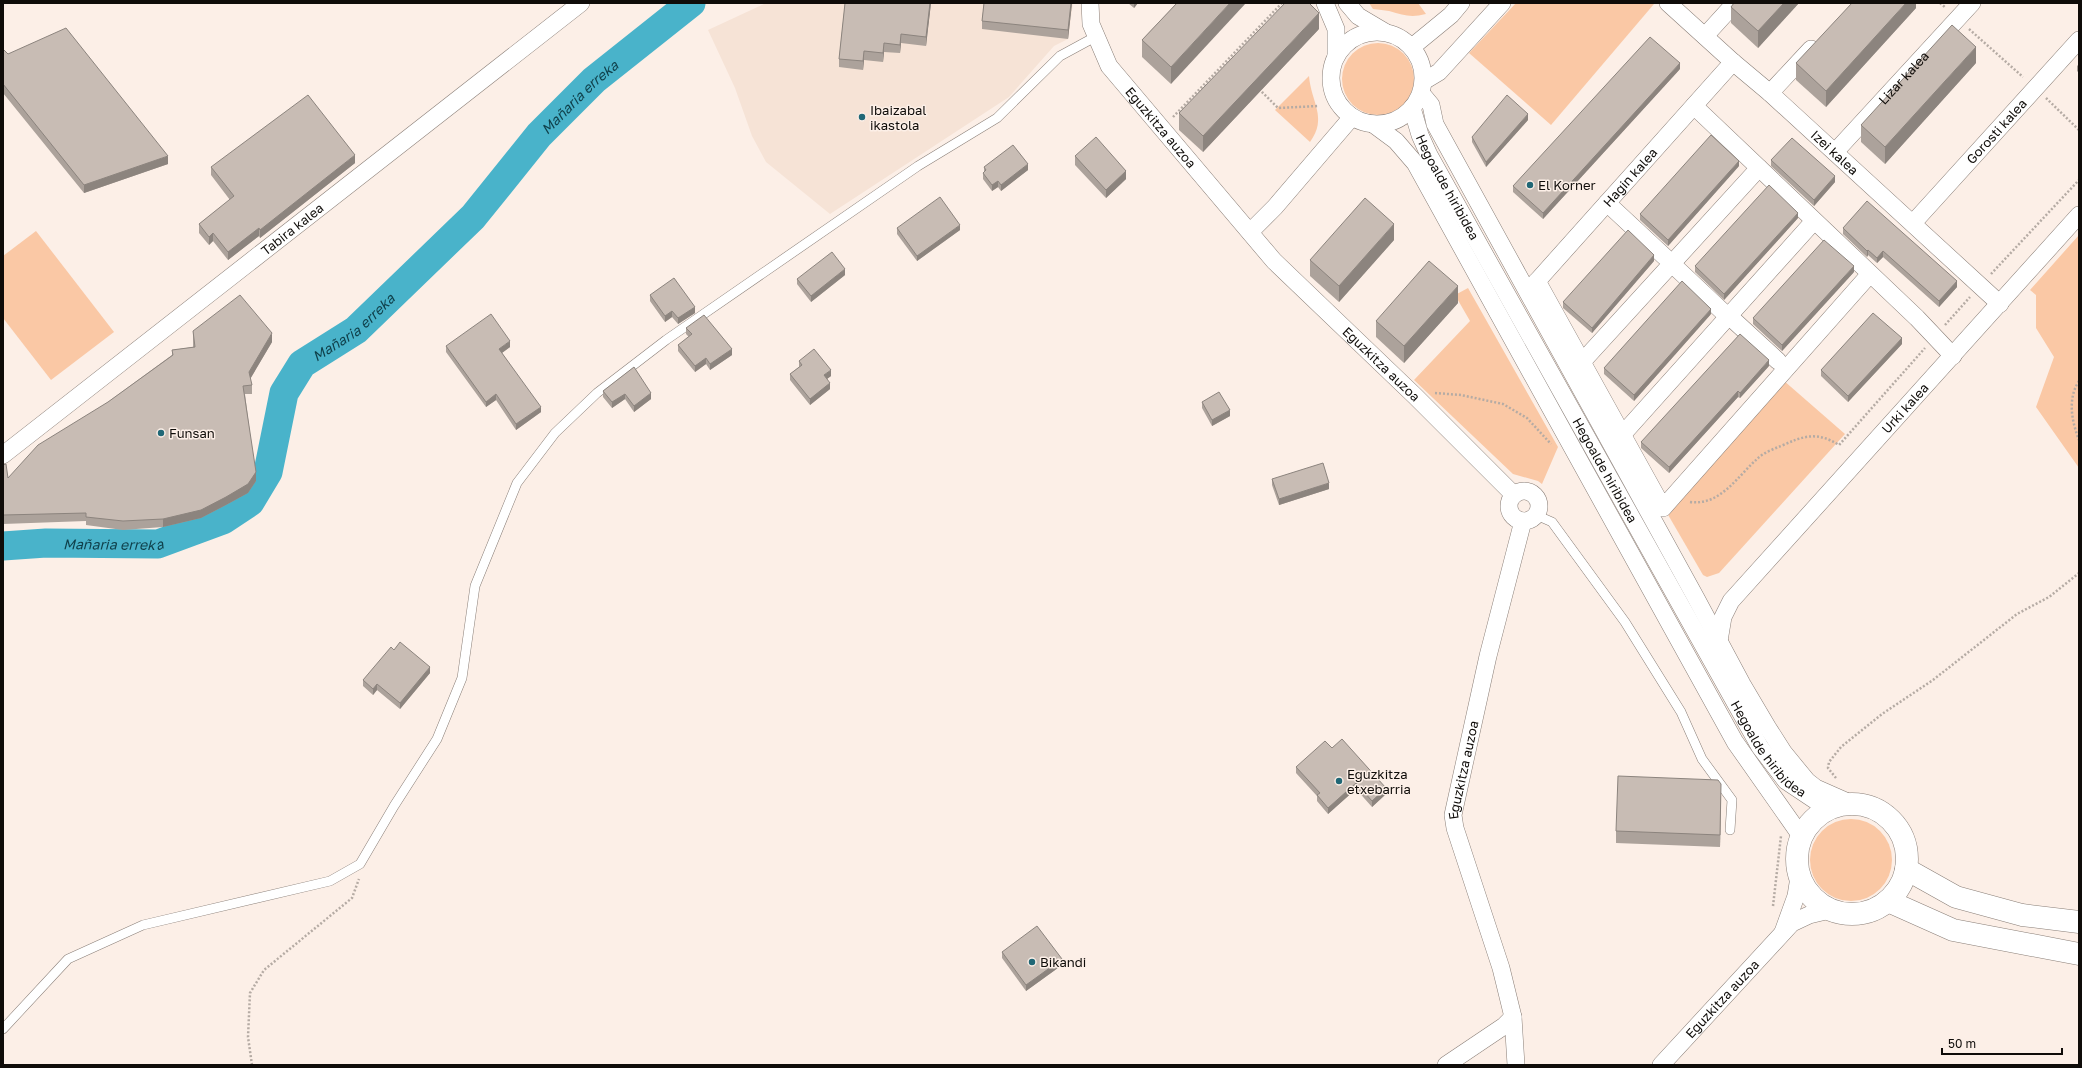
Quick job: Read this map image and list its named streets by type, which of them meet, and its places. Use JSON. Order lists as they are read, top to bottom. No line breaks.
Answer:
{"streets":{"street":["Lizar kalea","Eguzkitza auzoa","Gorosti kalea","Izei kalea","Hagin kalea","Hegoalde hiribidea","Tabira kalea","Urki kalea"]},"crossings":[["Lizar kalea","Izei kalea"],["Gorosti kalea","Izei kalea"],["Izei kalea","Hagin kalea"],["Izei kalea","Urki kalea"]],"water":["Mañaria erreka"],"places":["Ibaizabal ikastola","El Korner","Funsan","Eguzkitza etxebarria","Bikandi"],"scale_bar":"50 m"}
